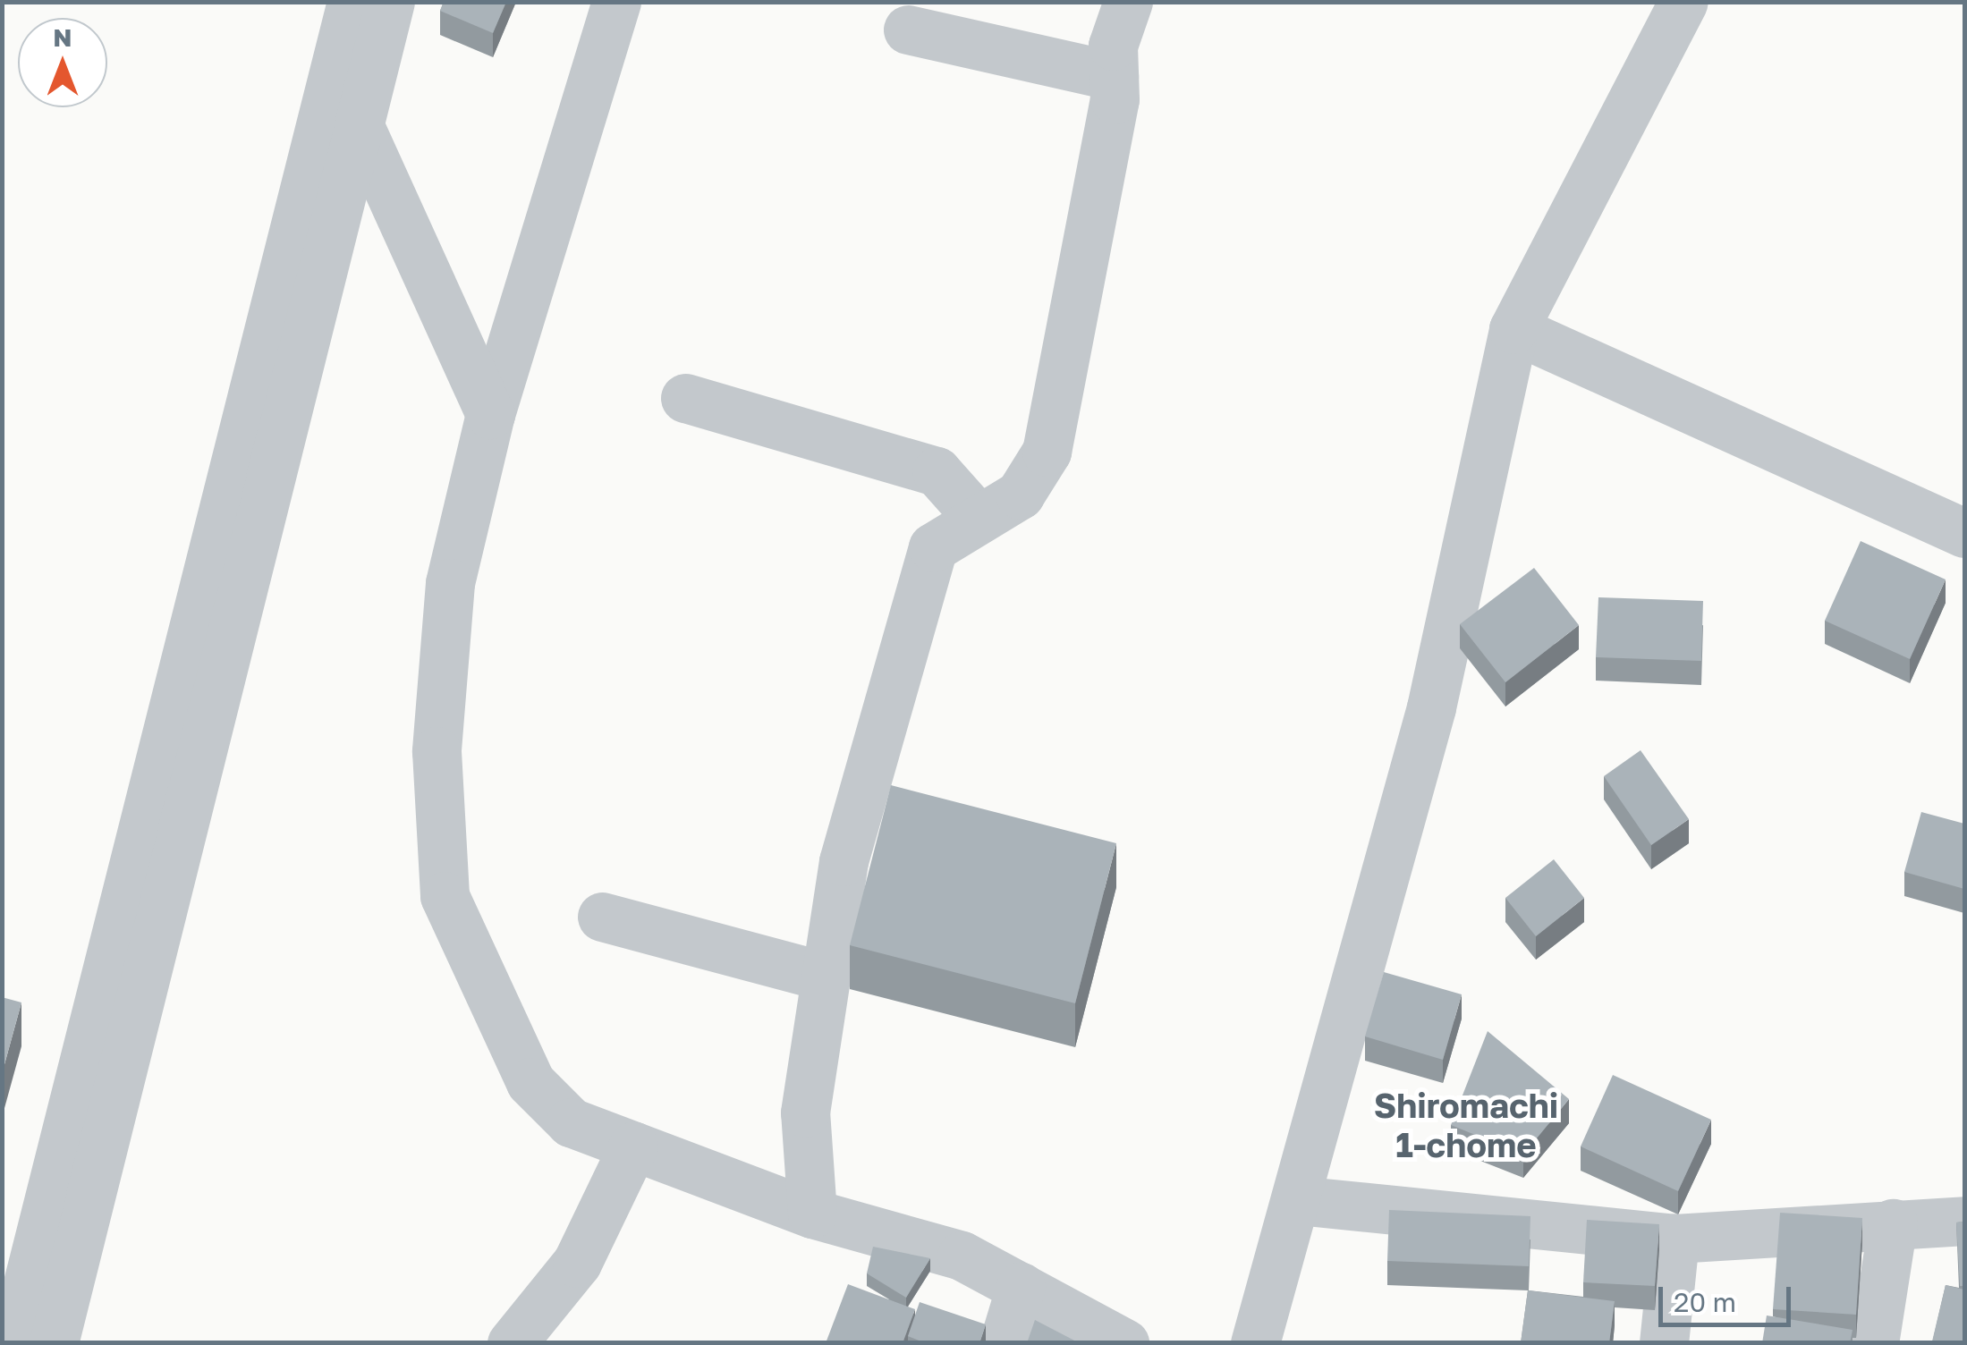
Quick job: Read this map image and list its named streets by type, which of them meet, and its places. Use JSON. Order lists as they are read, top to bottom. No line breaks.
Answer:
{"districts":["Shiromachi 1-chome"],"scale_bar":"20 m","north":"top"}
